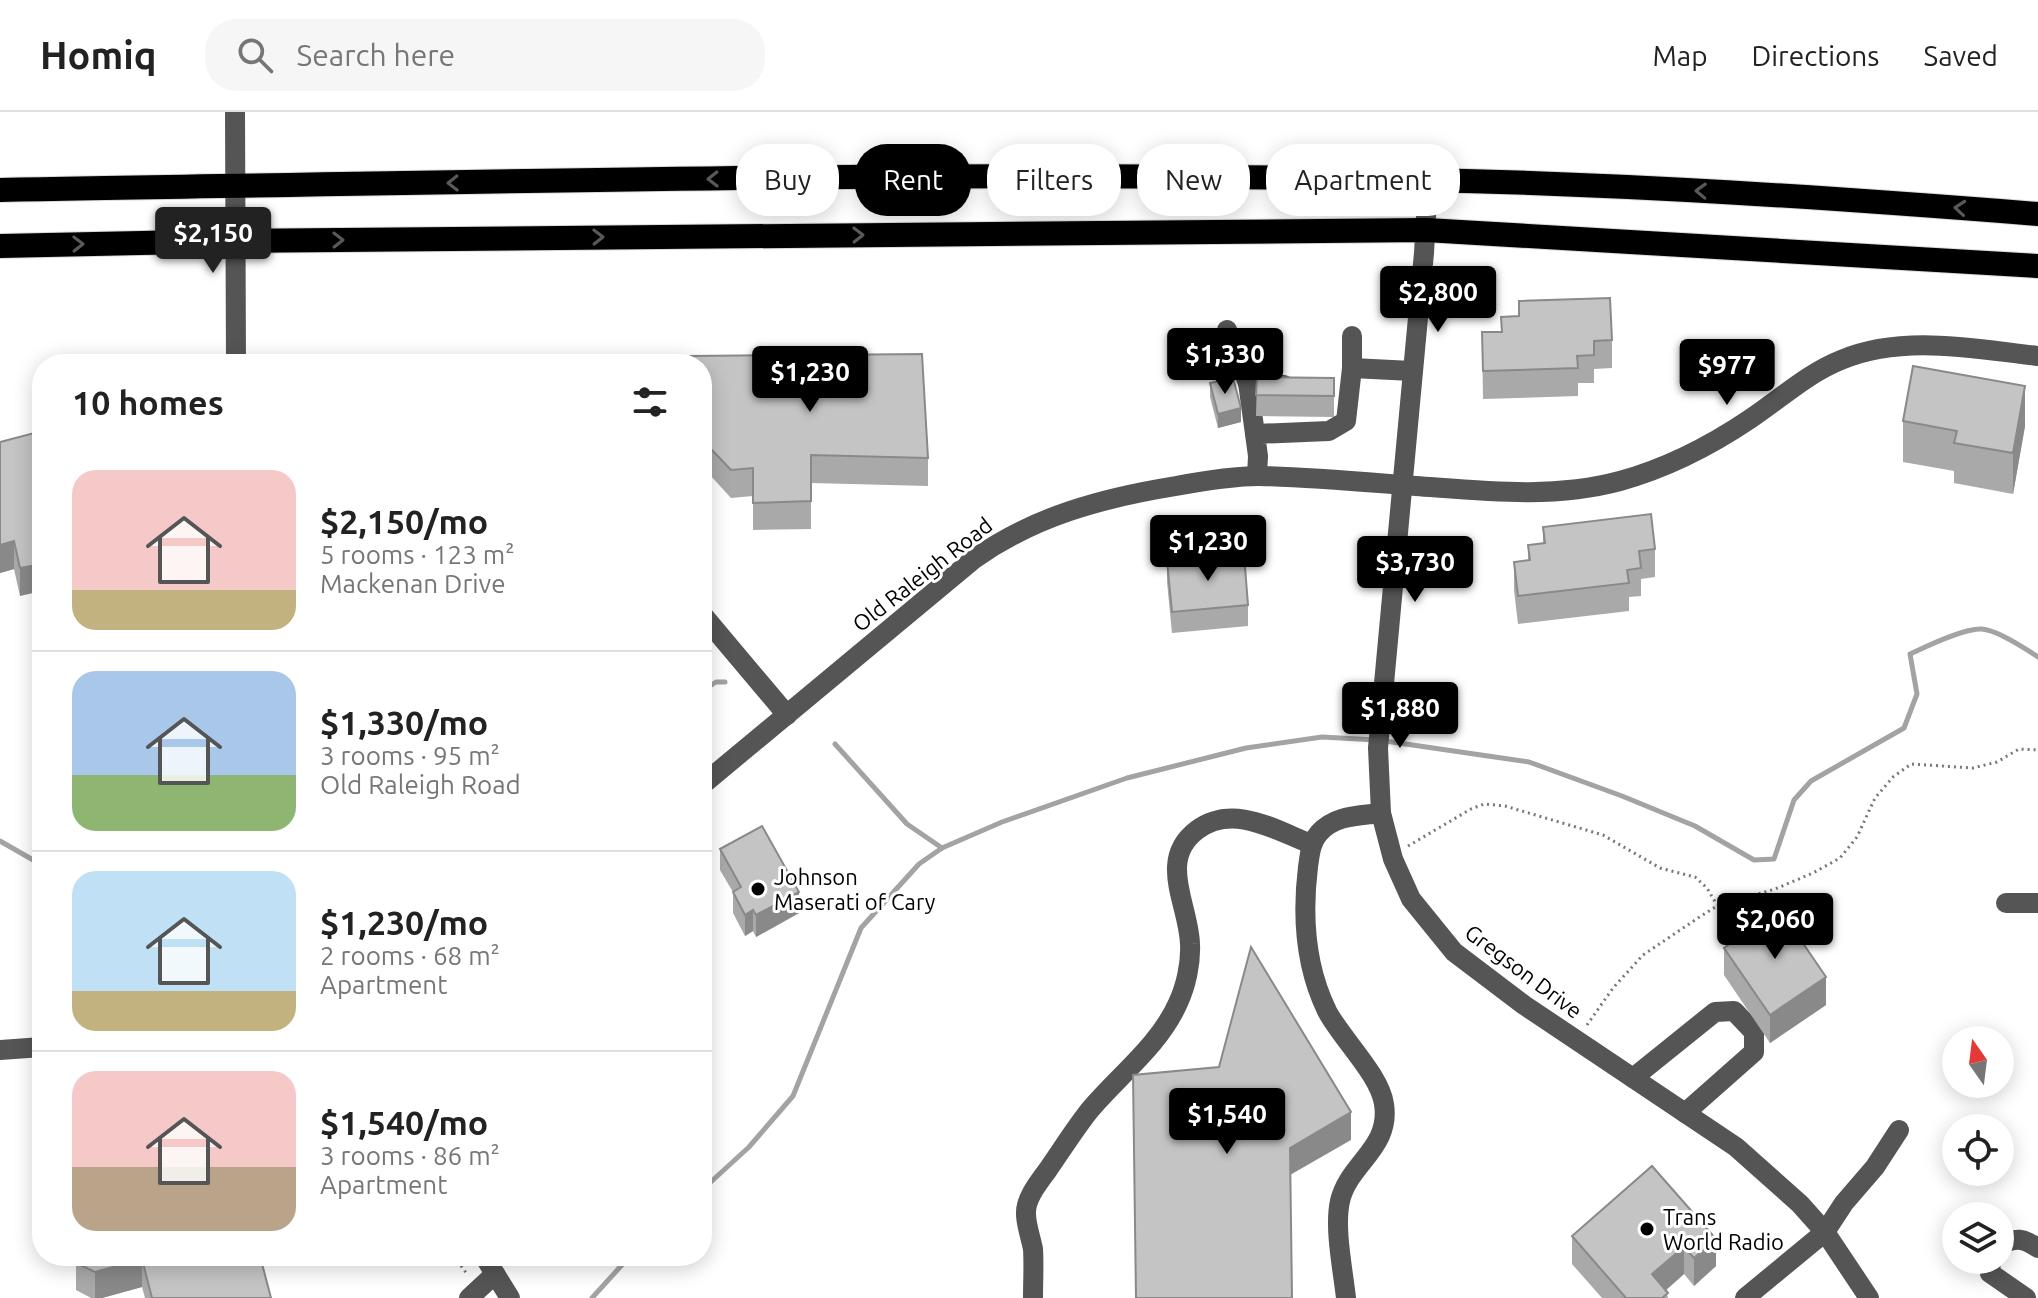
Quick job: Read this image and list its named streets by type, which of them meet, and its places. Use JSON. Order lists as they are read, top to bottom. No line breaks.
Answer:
{"streets":{"street":["Old Raleigh Road","Gregson Drive"]},"crossings":[["Old Raleigh Road","Gregson Drive"]],"places":["Johnson Maserati of Cary","Trans World Radio"],"north":"top","page":{"header":"Homiq","search":"Search here","nav":["Map","Directions","Saved"],"chip":["Buy","Rent","Filters","New","Apartment"],"price":["$2,150","$2,800","$1,330","$977","$1,230","$1,230","$3,730","$1,880","$2,060","$1,540"],"heading":"10 homes","list":[{"name":"$2,150/mo","note":"5 rooms · 123 m² · Mackenan Drive"},{"name":"$1,330/mo","note":"3 rooms · 95 m² · Old Raleigh Road"},{"name":"$1,230/mo","note":"2 rooms · 68 m² · Apartment"},{"name":"$1,540/mo","note":"3 rooms · 86 m² · Apartment"}]}}
